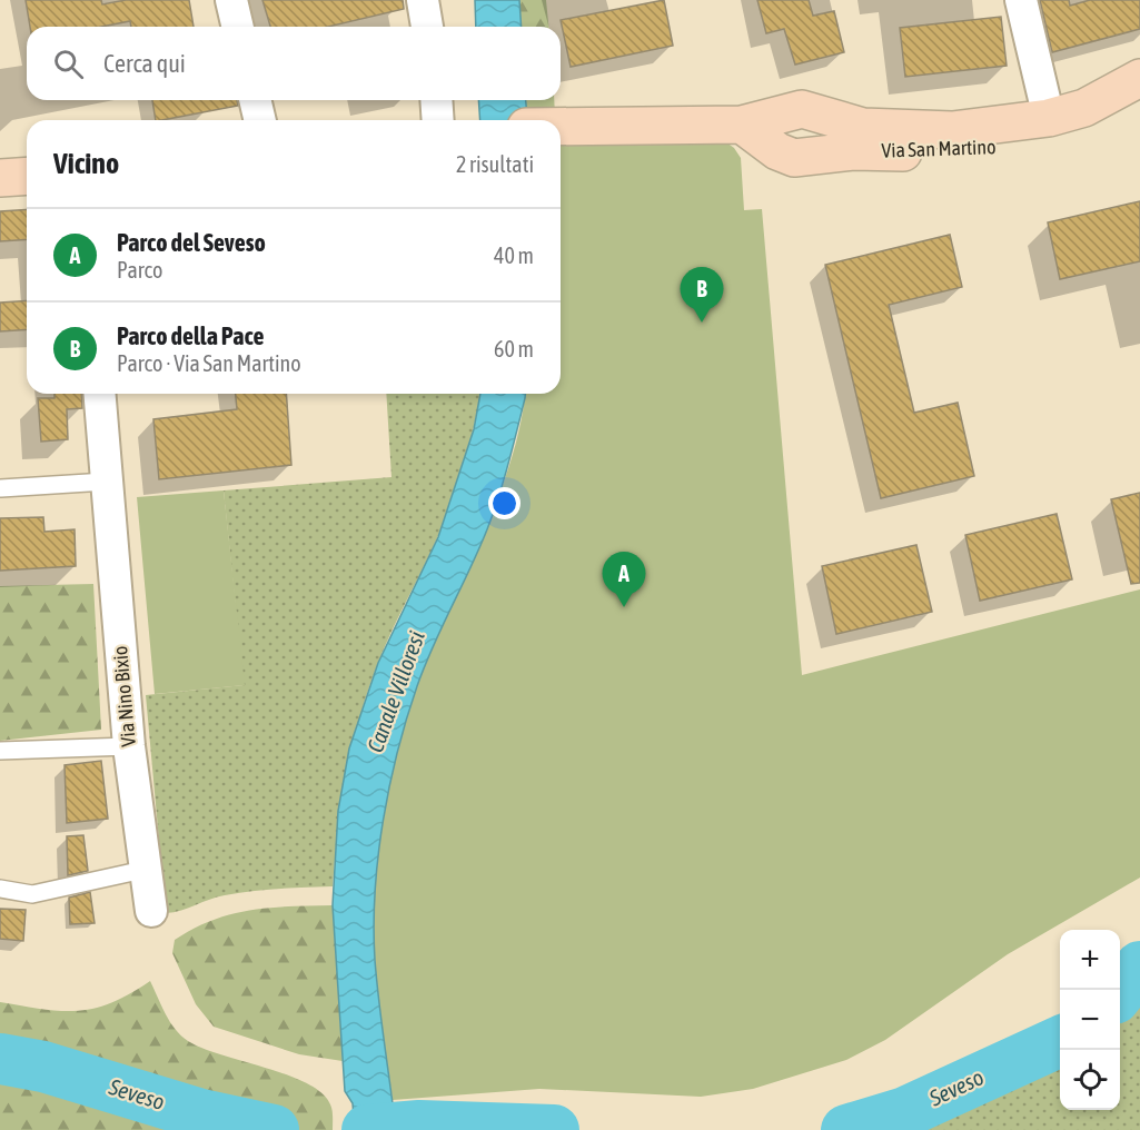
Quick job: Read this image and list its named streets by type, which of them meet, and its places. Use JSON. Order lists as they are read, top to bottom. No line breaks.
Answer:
{"streets":{"street":["Via San Martino","Via Nino Bixio"]},"water":["Canale Villoresi","Seveso"],"page":{"search":"Cerca qui","heading":["Vicino","2 risultati"],"list":[{"mark":"A","name":"Parco del Seveso","note":"Parco","value":"40 m"},{"mark":"B","name":"Parco della Pace","note":"Parco · Via San Martino","value":"60 m"}],"pins":["B","A"],"map_buttons":["+","−"]}}
